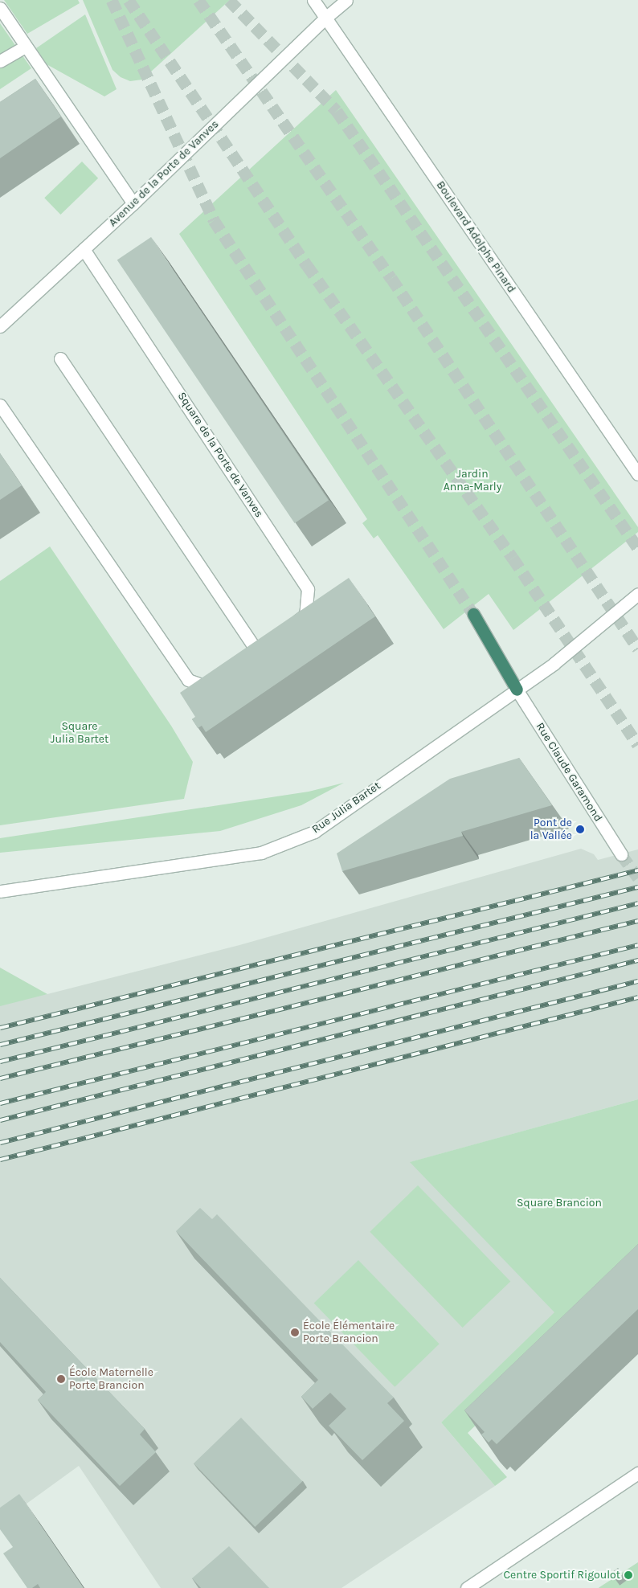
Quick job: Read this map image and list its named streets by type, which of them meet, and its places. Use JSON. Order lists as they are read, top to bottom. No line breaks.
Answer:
{"streets":{"street":["Avenue de la Porte de Vanves","Boulevard Adolphe Pinard","Square de la Porte de Vanves","Rue Claude Garamond","Rue Julia Bartet"]},"crossings":[["Avenue de la Porte de Vanves","Boulevard Adolphe Pinard"],["Avenue de la Porte de Vanves","Square de la Porte de Vanves"],["Rue Claude Garamond","Rue Julia Bartet"]],"parks":["Jardin Anna-Marly","Square Julia Bartet","Square Brancion"],"places":["Pont de la Vallée","École Élémentaire Porte Brancion","École Maternelle Porte Brancion","Centre Sportif Rigoulot"]}
